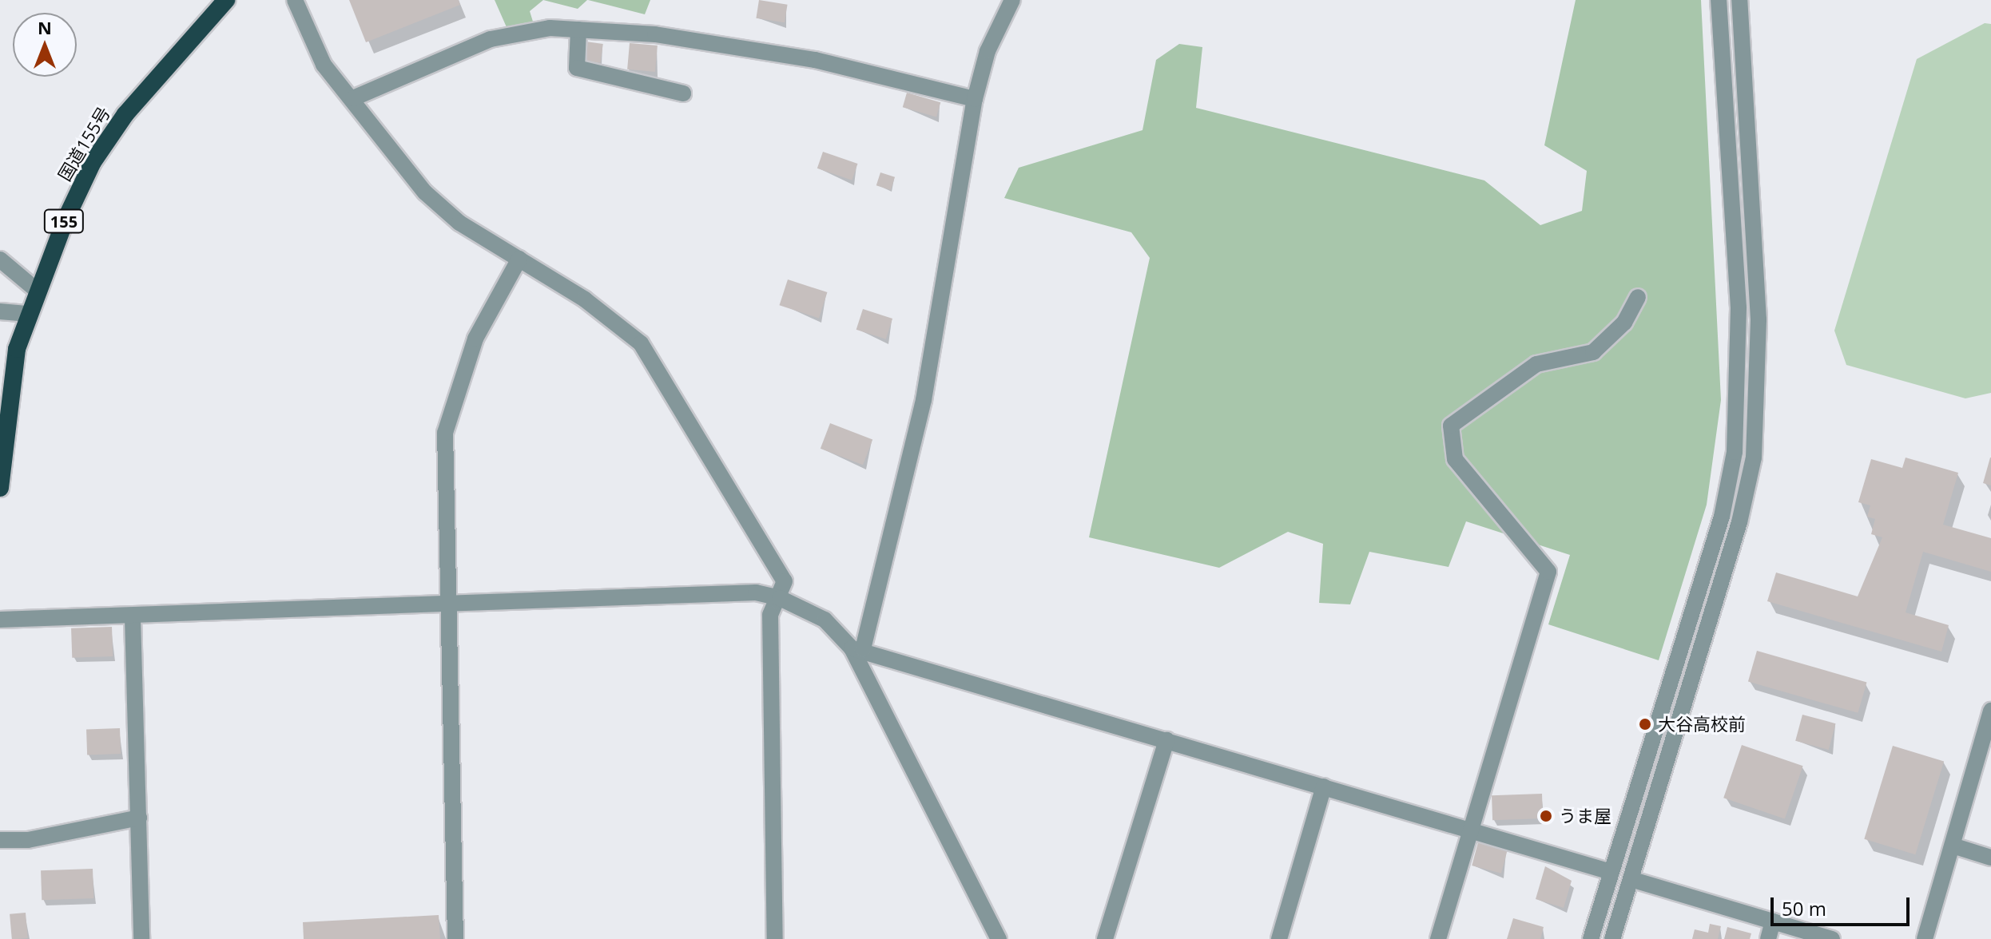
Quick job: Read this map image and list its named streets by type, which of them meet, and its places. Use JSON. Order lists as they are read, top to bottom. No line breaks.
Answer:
{"streets":{"highway":["国道155号","155"]},"places":["大谷高校前","うま屋"],"scale_bar":"50 m","north":"top"}
